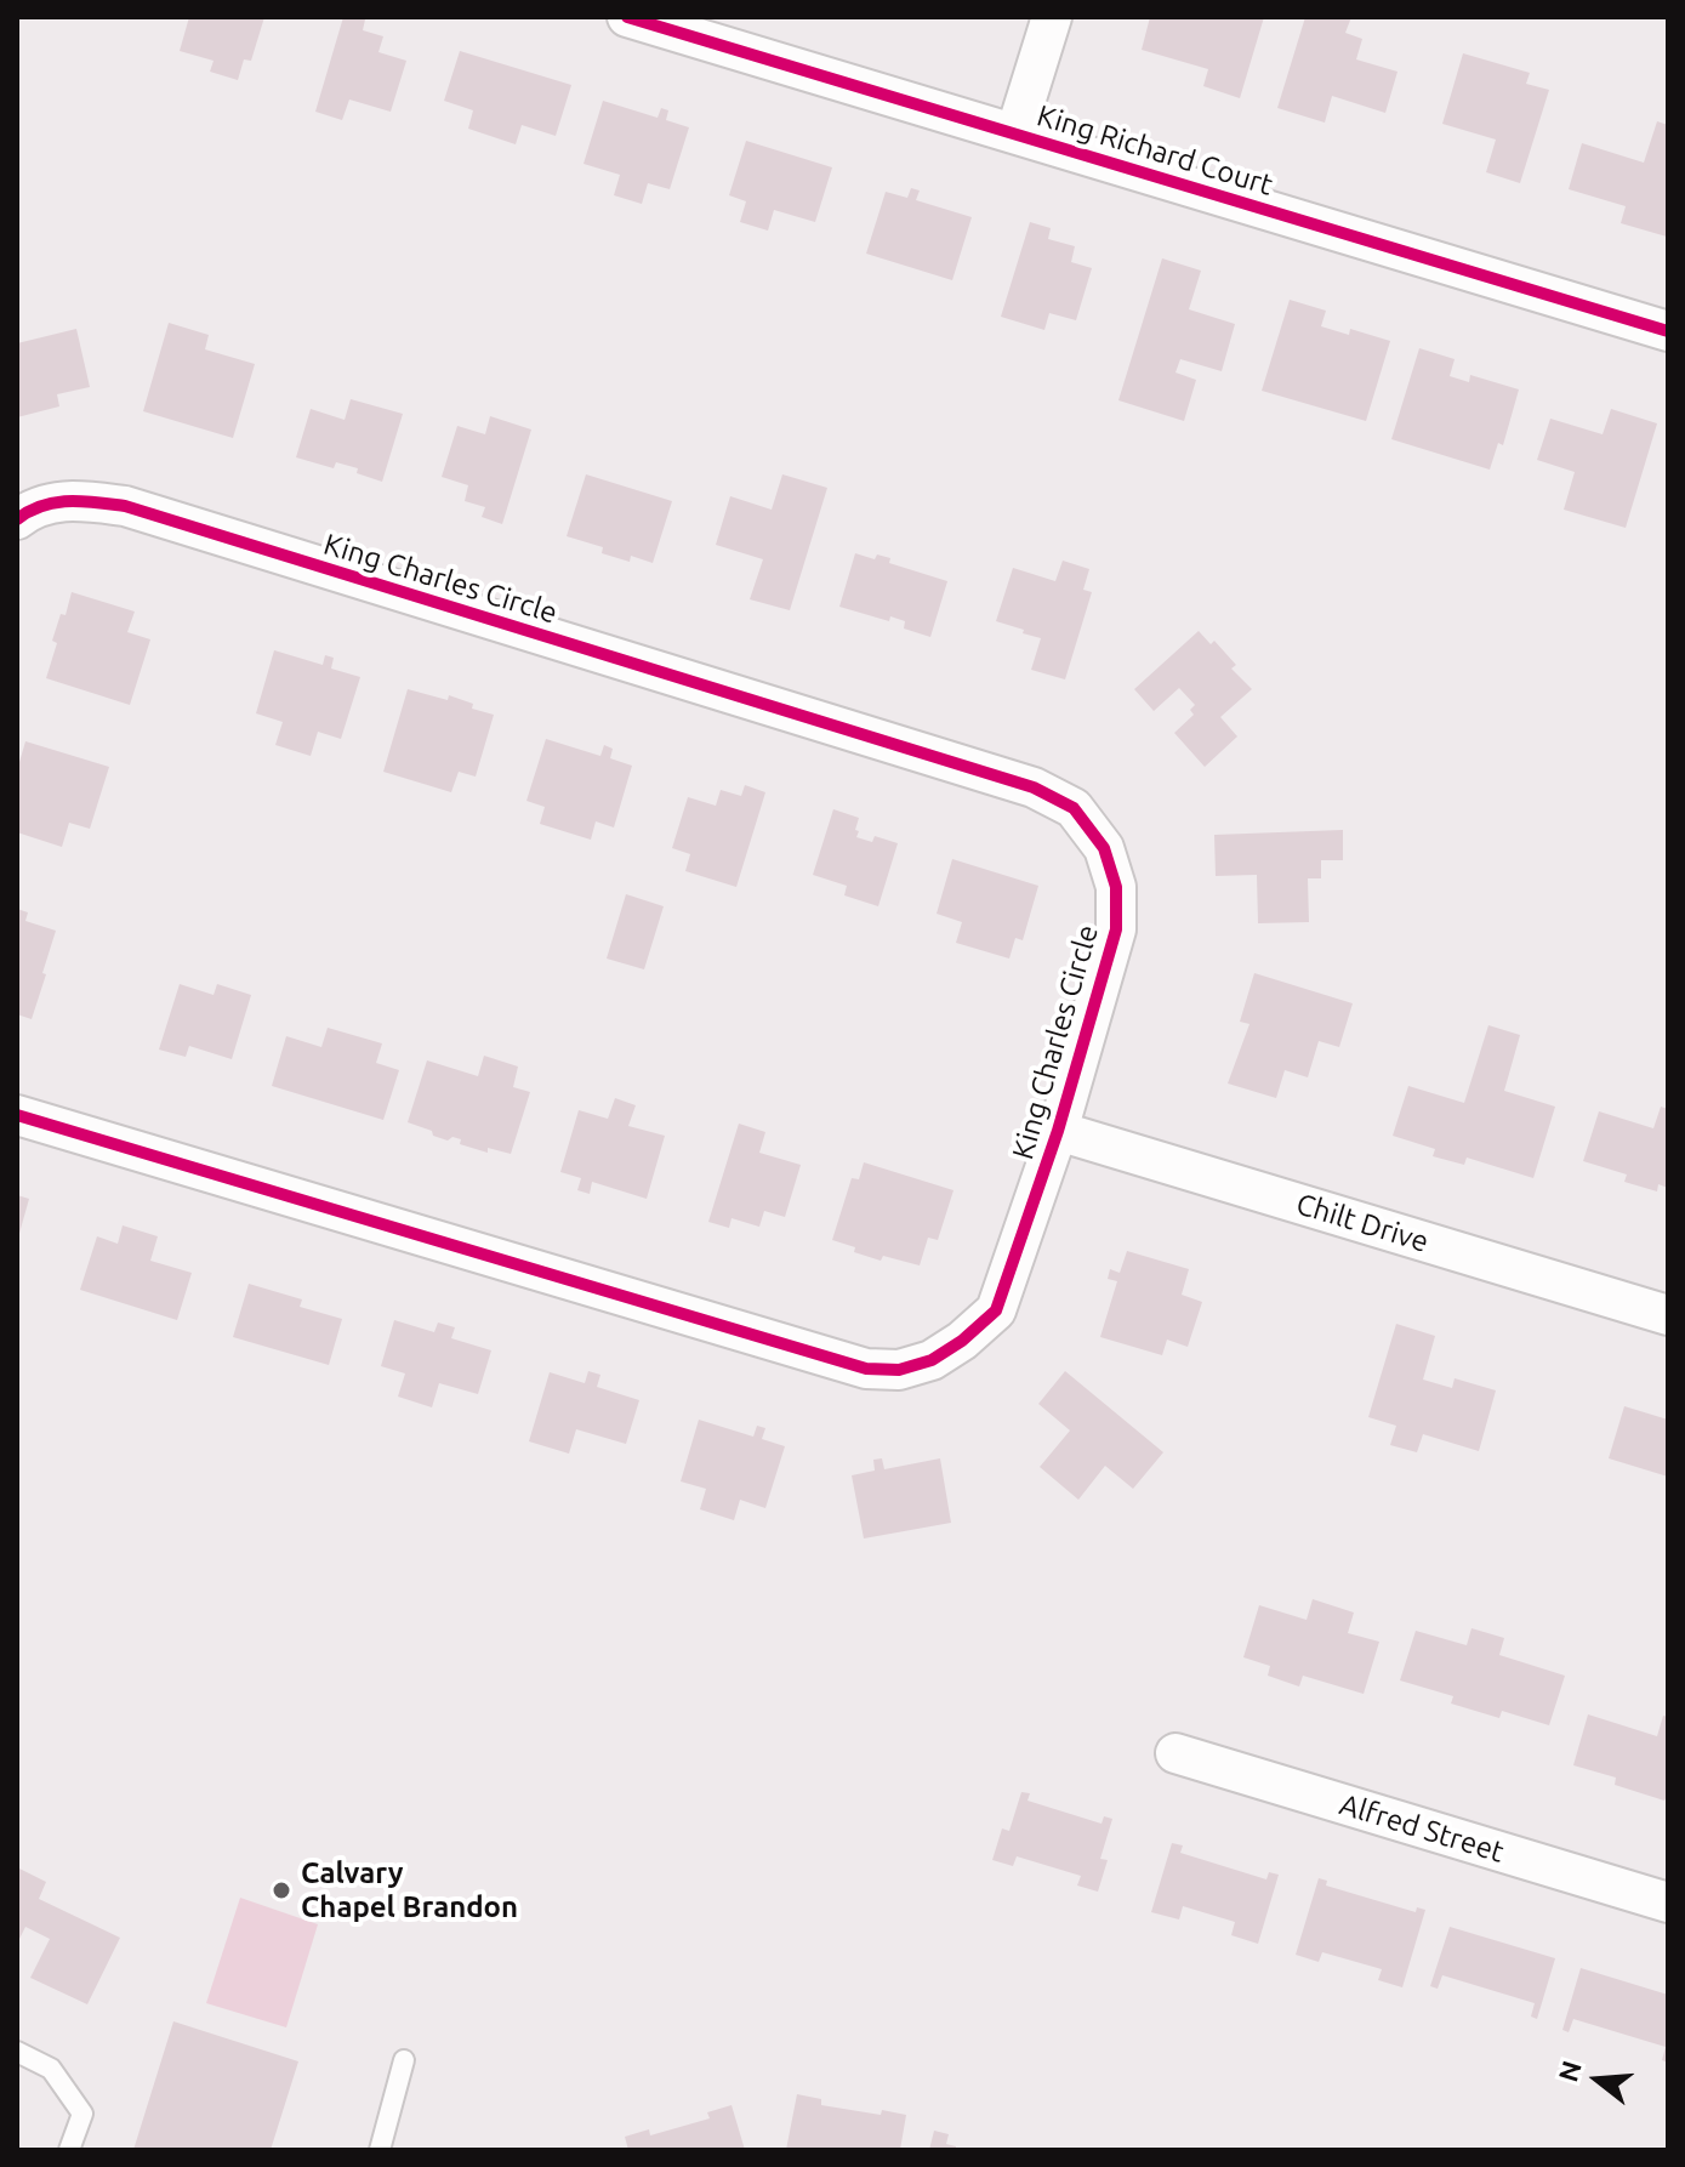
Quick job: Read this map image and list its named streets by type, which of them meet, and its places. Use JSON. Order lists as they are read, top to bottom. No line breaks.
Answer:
{"streets":{"street":["King Richard Court","King Charles Circle","Chilt Drive","Alfred Street"]},"crossings":[["King Charles Circle","Chilt Drive"]],"places":["Calvary Chapel Brandon"],"north":"left"}
